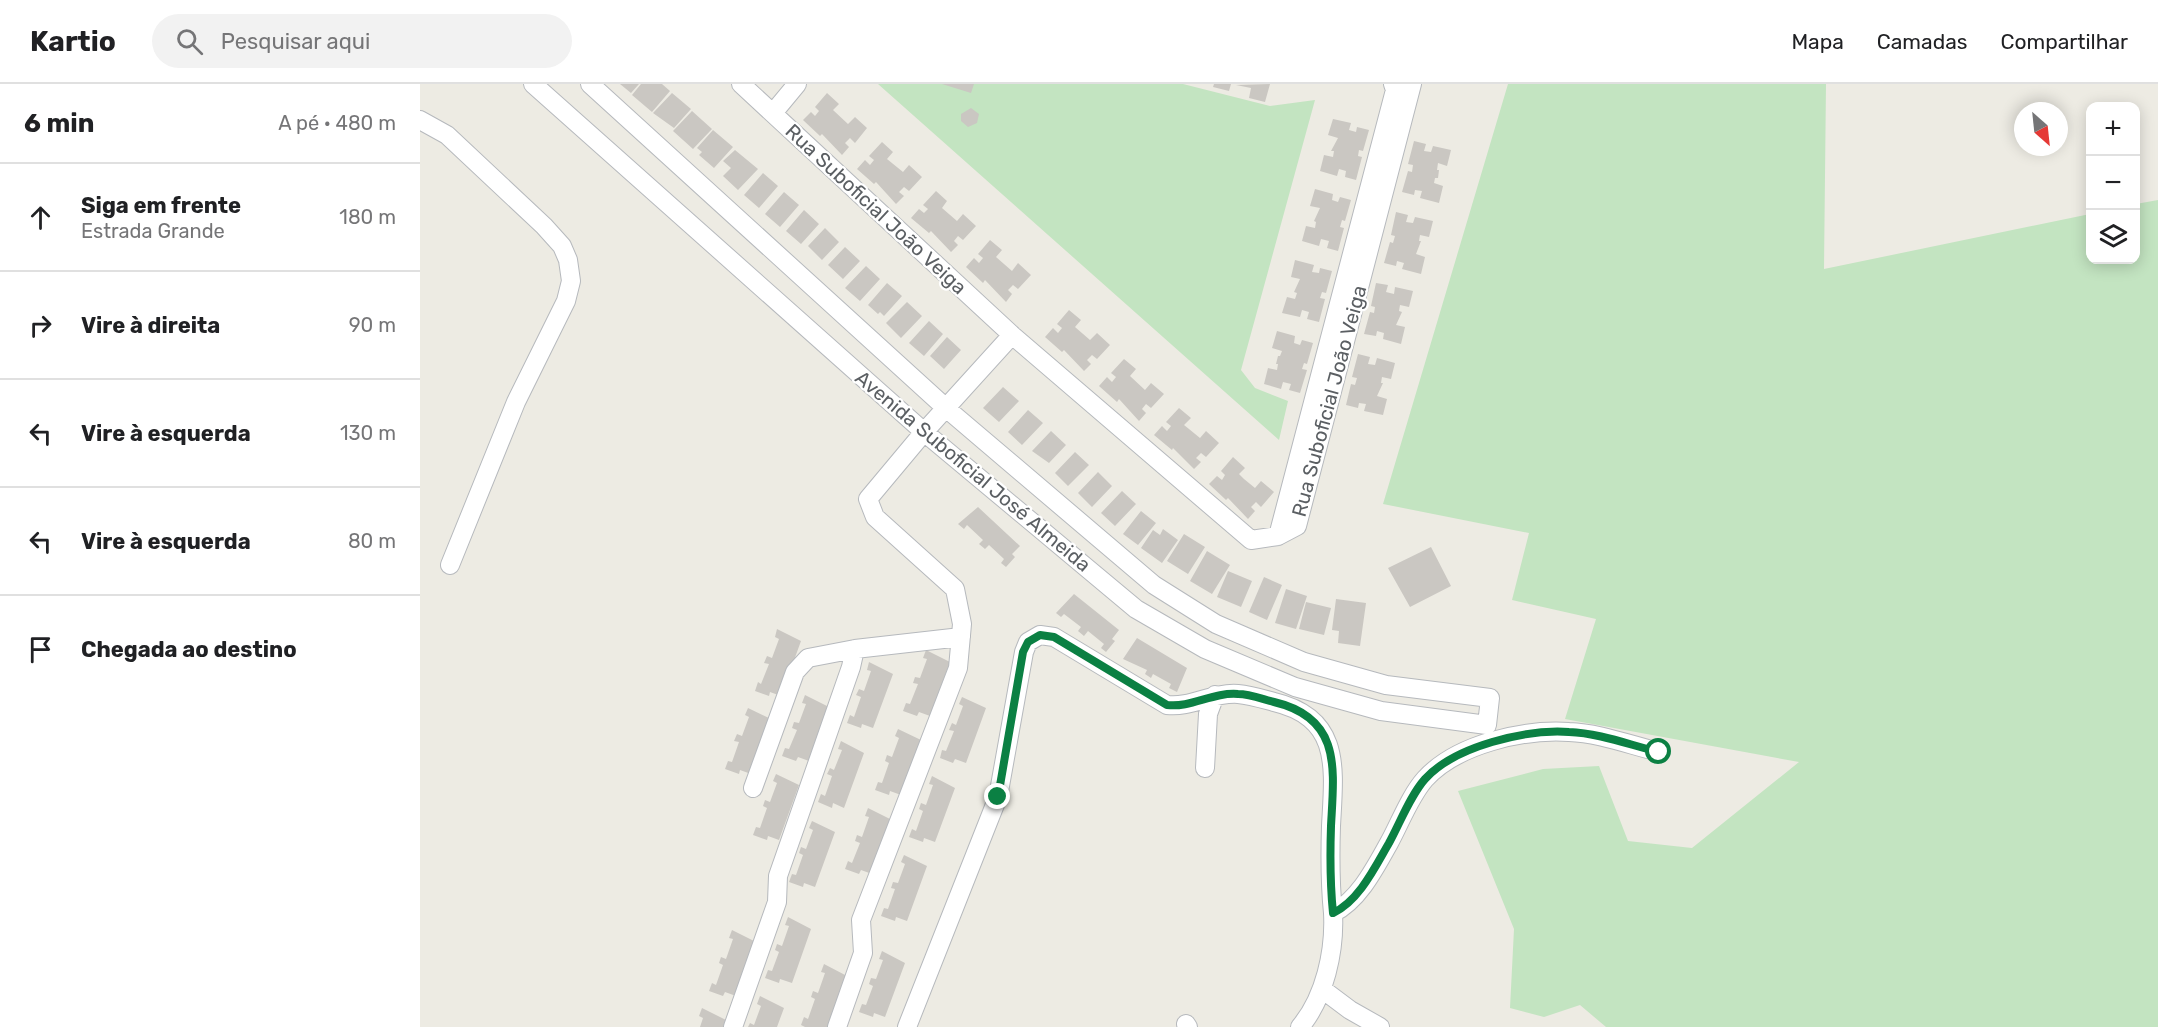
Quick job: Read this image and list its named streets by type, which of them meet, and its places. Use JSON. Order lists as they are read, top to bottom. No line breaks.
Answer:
{"streets":{"street":["Rua Suboficial João Veiga","Avenida Suboficial José Almeida"]},"north":"bottom right","page":{"header":"Kartio","search":"Pesquisar aqui","nav":["Mapa","Camadas","Compartilhar"],"heading":["6 min","A pé · 480 m"],"map_buttons":["+","−"],"list":[["Siga em frente","Estrada Grande","180 m"],["Vire à direita","90 m"],["Vire à esquerda","130 m"],["Vire à esquerda","80 m"],"Chegada ao destino"]}}
